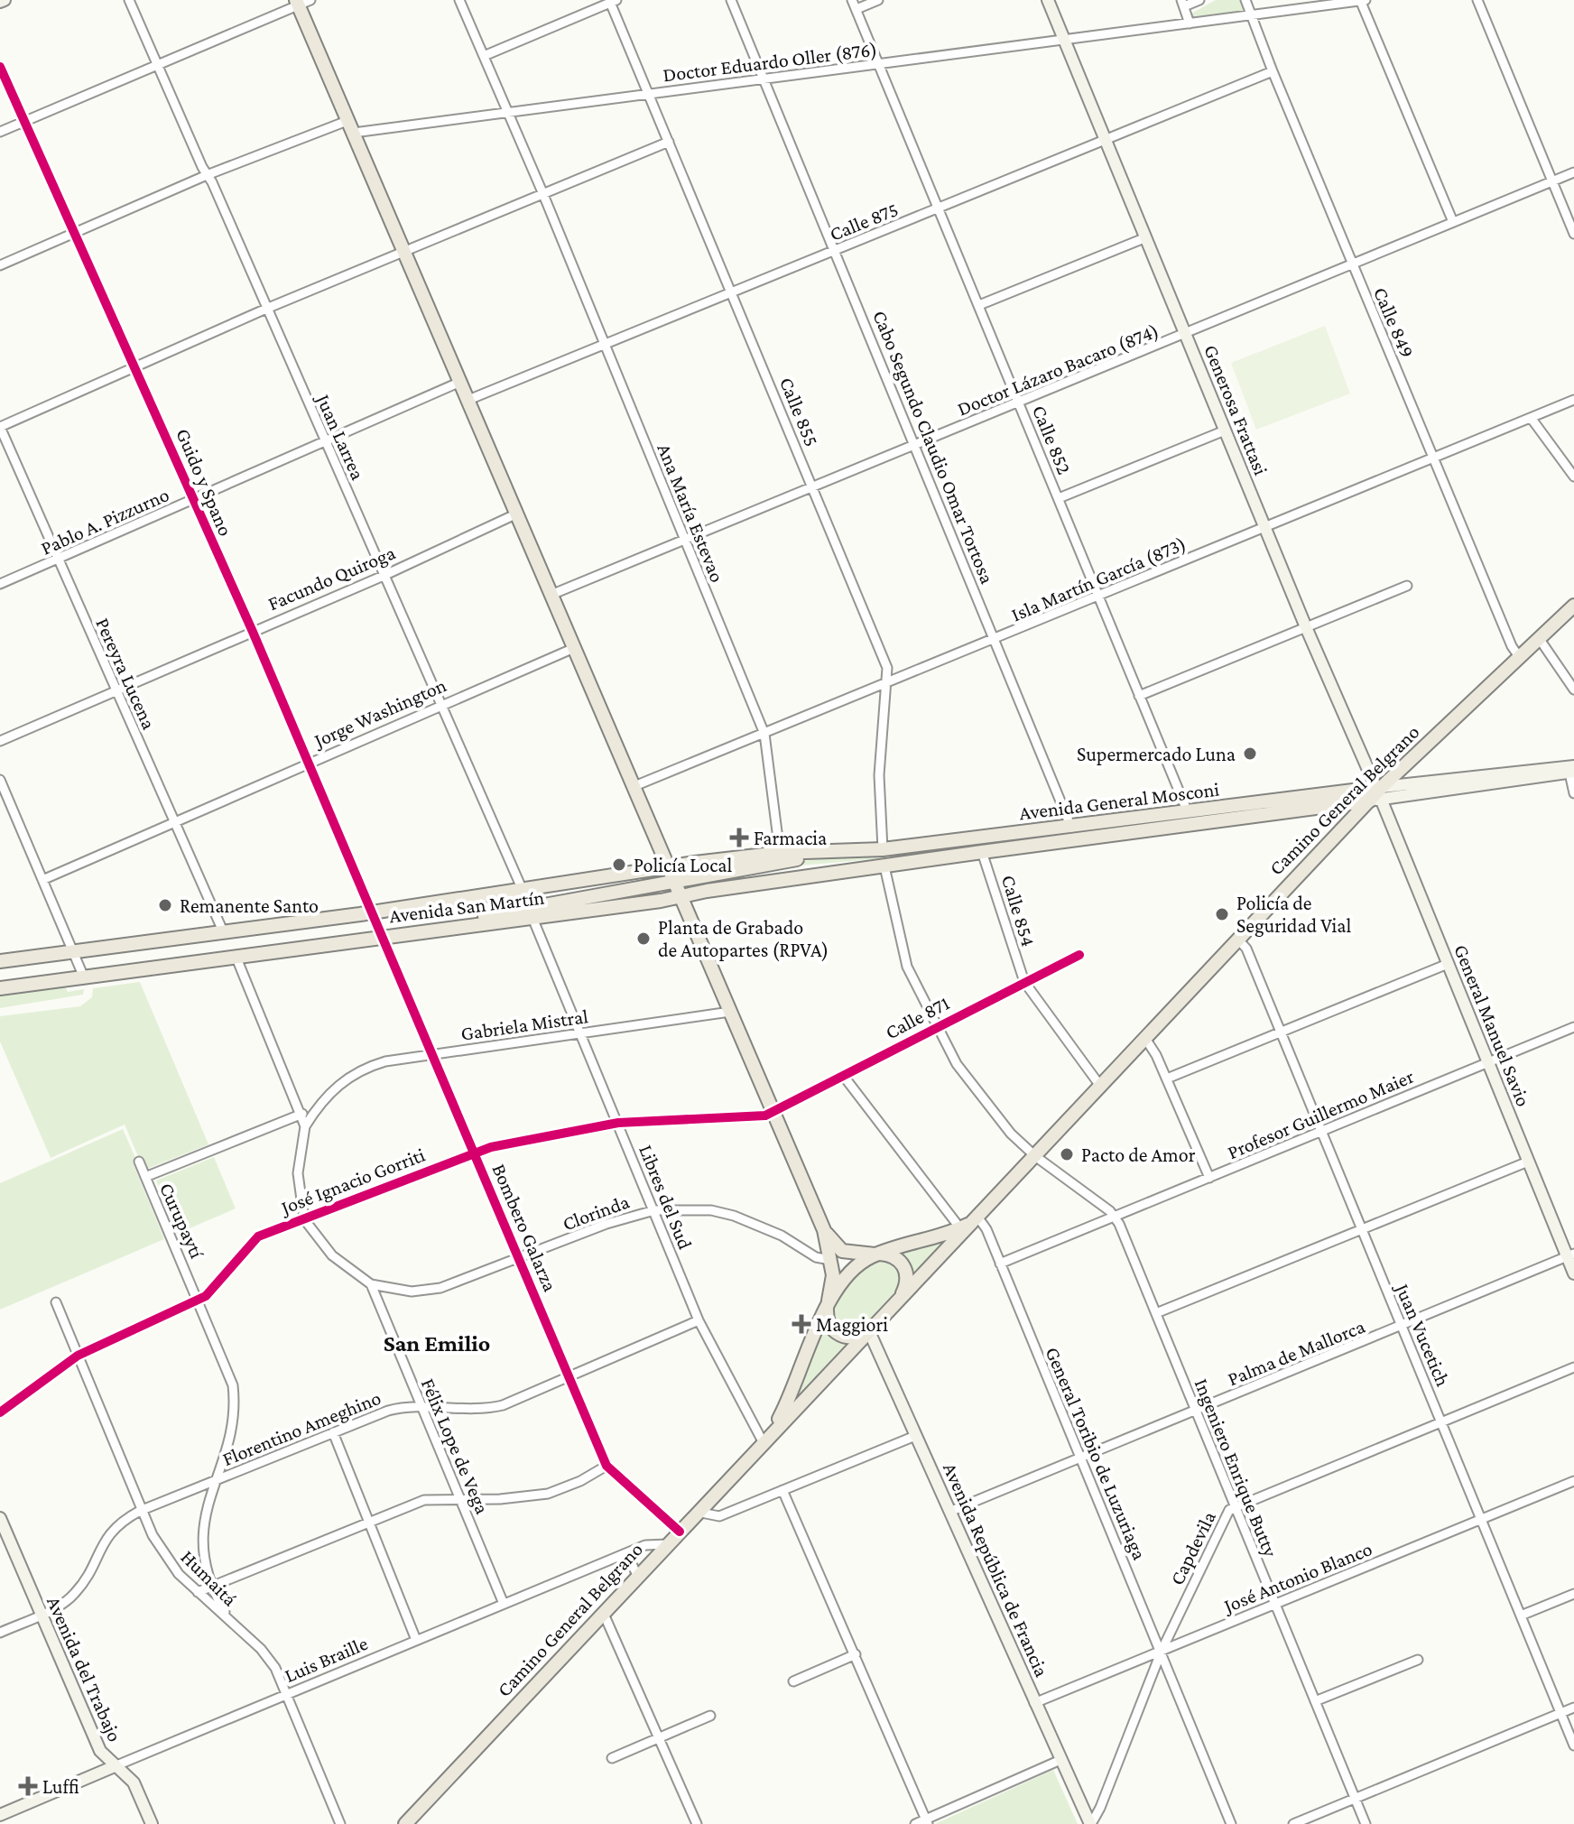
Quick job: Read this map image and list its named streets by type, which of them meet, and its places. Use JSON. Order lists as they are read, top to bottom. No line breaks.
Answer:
{"streets":{"main road":["Generosa Frattasi","Camino General Belgrano","Avenida General Mosconi","Avenida San Martín","General Manuel Savio","Avenida República de Francia","Luis Braille","Avenida del Trabajo"],"street":["Doctor Eduardo Oller (876)","Calle 875","Calle 849","Doctor Lázaro Bacaro (874)","Calle 855","Juan Larrea","Calle 852","Cabo Segundo Claudio Omar Tortosa","Guido y Spano","Ana María Estevao","Pablo A. Pizzurno","Facundo Quiroga","Isla Martín García (873)","Pereyra Lucena","Jorge Washington","Calle 854","Calle 871","Gabriela Mistral","Profesor Guillermo Maier","José Ignacio Gorriti","Libres del Sud","Clorinda","Curupaytí","Bombero Galarza","Juan Vucetich","Palma de Mallorca","Florentino Ameghino","Félix Lope de Vega","General Toribio de Luzuriaga","Ingeniero Enrique Butty","Capdevila","José Antonio Blanco","Humaitá"]},"crossings":[["Doctor Eduardo Oller (876)","Generosa Frattasi"],["Doctor Eduardo Oller (876)","Calle 855"],["Doctor Eduardo Oller (876)","Juan Larrea"],["Doctor Eduardo Oller (876)","Calle 852"],["Doctor Eduardo Oller (876)","Cabo Segundo Claudio Omar Tortosa"],["Doctor Eduardo Oller (876)","Guido y Spano"],["Doctor Eduardo Oller (876)","Ana María Estevao"],["Calle 875","Calle 849"],["Calle 875","Generosa Frattasi"],["Calle 875","Calle 855"],["Calle 875","Calle 852"],["Calle 875","Cabo Segundo Claudio Omar Tortosa"],["Calle 875","Ana María Estevao"],["Calle 849","Doctor Lázaro Bacaro (874)"],["Calle 849","Isla Martín García (873)"],["Calle 849","Camino General Belgrano"],["Doctor Lázaro Bacaro (874)","Generosa Frattasi"],["Doctor Lázaro Bacaro (874)","Calle 855"],["Doctor Lázaro Bacaro (874)","Calle 852"],["Doctor Lázaro Bacaro (874)","Cabo Segundo Claudio Omar Tortosa"],["Doctor Lázaro Bacaro (874)","Ana María Estevao"],["Generosa Frattasi","Isla Martín García (873)"],["Generosa Frattasi","Camino General Belgrano"],["Generosa Frattasi","Avenida General Mosconi"],["Generosa Frattasi","General Manuel Savio"],["Calle 855","Isla Martín García (873)"],["Calle 855","Avenida General Mosconi"],["Juan Larrea","Pablo A. Pizzurno"],["Juan Larrea","Facundo Quiroga"],["Juan Larrea","Jorge Washington"],["Juan Larrea","Avenida San Martín"],["Calle 852","Isla Martín García (873)"],["Calle 852","Avenida General Mosconi"],["Cabo Segundo Claudio Omar Tortosa","Isla Martín García (873)"],["Cabo Segundo Claudio Omar Tortosa","Avenida General Mosconi"],["Guido y Spano","Pablo A. Pizzurno"],["Guido y Spano","Facundo Quiroga"],["Guido y Spano","Jorge Washington"],["Guido y Spano","Avenida San Martín"],["Guido y Spano","Bombero Galarza"],["Ana María Estevao","Isla Martín García (873)"],["Ana María Estevao","Avenida General Mosconi"],["Pablo A. Pizzurno","Pereyra Lucena"],["Facundo Quiroga","Pereyra Lucena"],["Pereyra Lucena","Jorge Washington"],["Pereyra Lucena","Avenida San Martín"],["Camino General Belgrano","Avenida General Mosconi"],["Camino General Belgrano","Calle 854"],["Camino General Belgrano","General Manuel Savio"],["Camino General Belgrano","Libres del Sud"],["Camino General Belgrano","Bombero Galarza"],["Camino General Belgrano","Juan Vucetich"],["Camino General Belgrano","General Toribio de Luzuriaga"],["Camino General Belgrano","Avenida República de Francia"],["Camino General Belgrano","Luis Braille"],["Avenida General Mosconi","Avenida San Martín"],["Avenida General Mosconi","Calle 854"],["Avenida General Mosconi","General Manuel Savio"],["Avenida San Martín","Libres del Sud"],["Avenida San Martín","Bombero Galarza"],["Calle 854","Calle 871"],["Calle 871","José Ignacio Gorriti"],["Gabriela Mistral","Libres del Sud"],["Gabriela Mistral","Bombero Galarza"],["General Manuel Savio","Profesor Guillermo Maier"],["General Manuel Savio","Palma de Mallorca"],["Profesor Guillermo Maier","Juan Vucetich"],["Profesor Guillermo Maier","General Toribio de Luzuriaga"],["Profesor Guillermo Maier","Ingeniero Enrique Butty"],["José Ignacio Gorriti","Libres del Sud"],["José Ignacio Gorriti","Curupaytí"],["José Ignacio Gorriti","Bombero Galarza"],["José Ignacio Gorriti","Humaitá"],["Libres del Sud","Clorinda"],["Libres del Sud","Florentino Ameghino"],["Clorinda","Bombero Galarza"],["Clorinda","Félix Lope de Vega"],["Curupaytí","Florentino Ameghino"],["Curupaytí","Humaitá"],["Bombero Galarza","Florentino Ameghino"],["Juan Vucetich","Palma de Mallorca"],["Juan Vucetich","Capdevila"],["Juan Vucetich","José Antonio Blanco"],["Palma de Mallorca","General Toribio de Luzuriaga"],["Palma de Mallorca","Ingeniero Enrique Butty"],["Palma de Mallorca","Avenida República de Francia"],["Florentino Ameghino","Félix Lope de Vega"],["Florentino Ameghino","Humaitá"],["Florentino Ameghino","Avenida del Trabajo"],["Félix Lope de Vega","Luis Braille"],["General Toribio de Luzuriaga","Capdevila"],["General Toribio de Luzuriaga","José Antonio Blanco"],["Ingeniero Enrique Butty","Capdevila"],["Ingeniero Enrique Butty","José Antonio Blanco"],["Capdevila","Avenida República de Francia"],["Capdevila","José Antonio Blanco"],["Avenida República de Francia","José Antonio Blanco"],["Humaitá","Luis Braille"],["Luis Braille","Avenida del Trabajo"]],"districts":["San Emilio"],"places":{"other":["Supermercado Luna","Policía Local","Remanente Santo","Policía de Seguridad Vial","Planta de Grabado de Autopartes (RPVA)","Pacto de Amor"],"health":["Farmacia","Maggiori","Luffi"]}}
